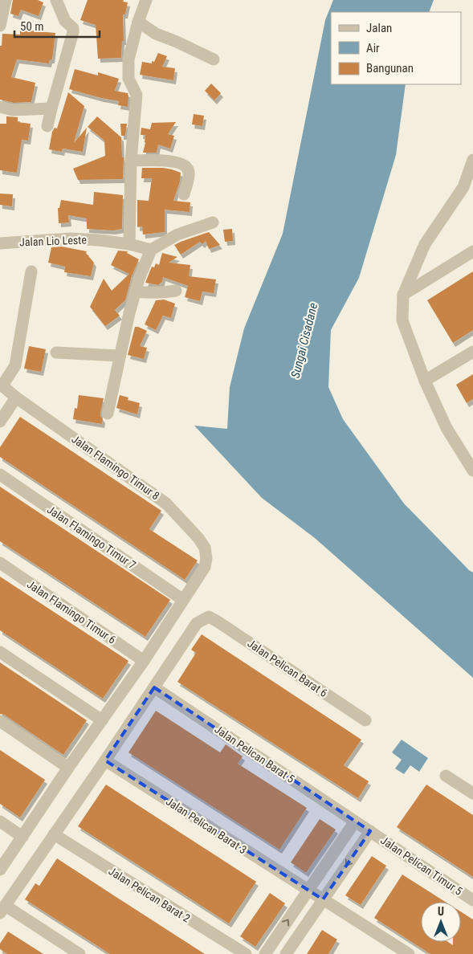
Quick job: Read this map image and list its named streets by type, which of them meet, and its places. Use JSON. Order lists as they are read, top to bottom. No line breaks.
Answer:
{"streets":{"street":["Jalan Lio Leste","Jalan Flamingo Timur 8","Jalan Flamingo Timur 7","Jalan Flamingo Timur 6","Jalan Pelican Barat 6","Jalan Pelican Barat 5","Jalan Pelican Barat 3","Jalan Pelican Timur 5","Jalan Pelican Barat 2"]},"crossings":[["Jalan Flamingo Timur 8","Jalan Flamingo Timur 7"],["Jalan Pelican Barat 6","Jalan Pelican Barat 5"],["Jalan Pelican Barat 5","Jalan Pelican Timur 5"]],"water":["Sungai Cisadane"],"legend":["Jalan","Air","Bangunan"],"scale_bar":"50 m","north":"top"}
